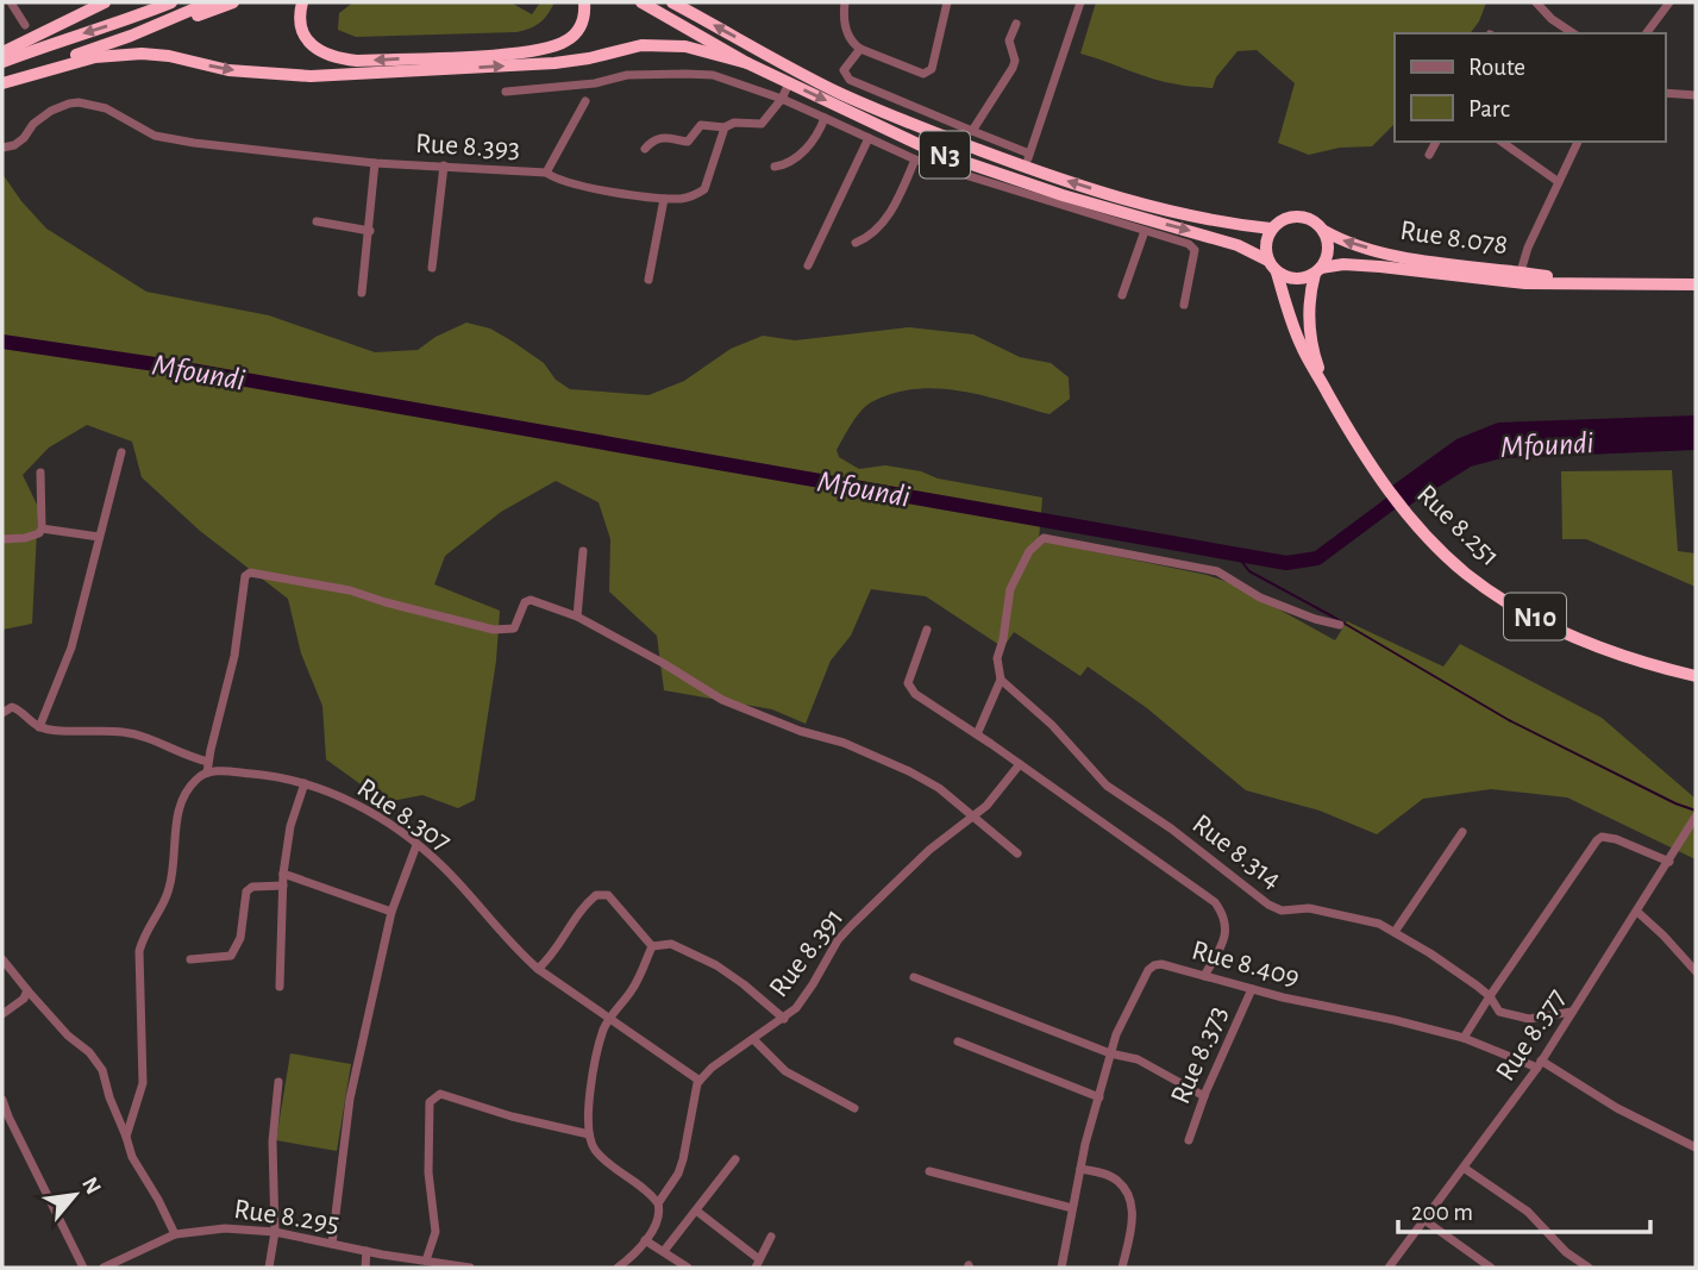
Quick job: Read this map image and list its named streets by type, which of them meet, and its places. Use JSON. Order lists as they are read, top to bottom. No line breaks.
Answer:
{"streets":{"highway":["N3","Rue 8.078","Rue 8.251","N10"],"street":["Rue 8.393","Rue 8.307","Rue 8.314","Rue 8.391","Rue 8.409","Rue 8.377","Rue 8.373","Rue 8.295"]},"crossings":[["N3","Rue 8.078"],["N3","Rue 8.251"],["Rue 8.078","Rue 8.251"],["Rue 8.307","Rue 8.391"],["Rue 8.314","Rue 8.377"],["Rue 8.409","Rue 8.377"],["Rue 8.409","Rue 8.373"]],"water":["Mfoundi"],"legend":["Route","Parc"],"scale_bar":"200 m","north":"top right"}
